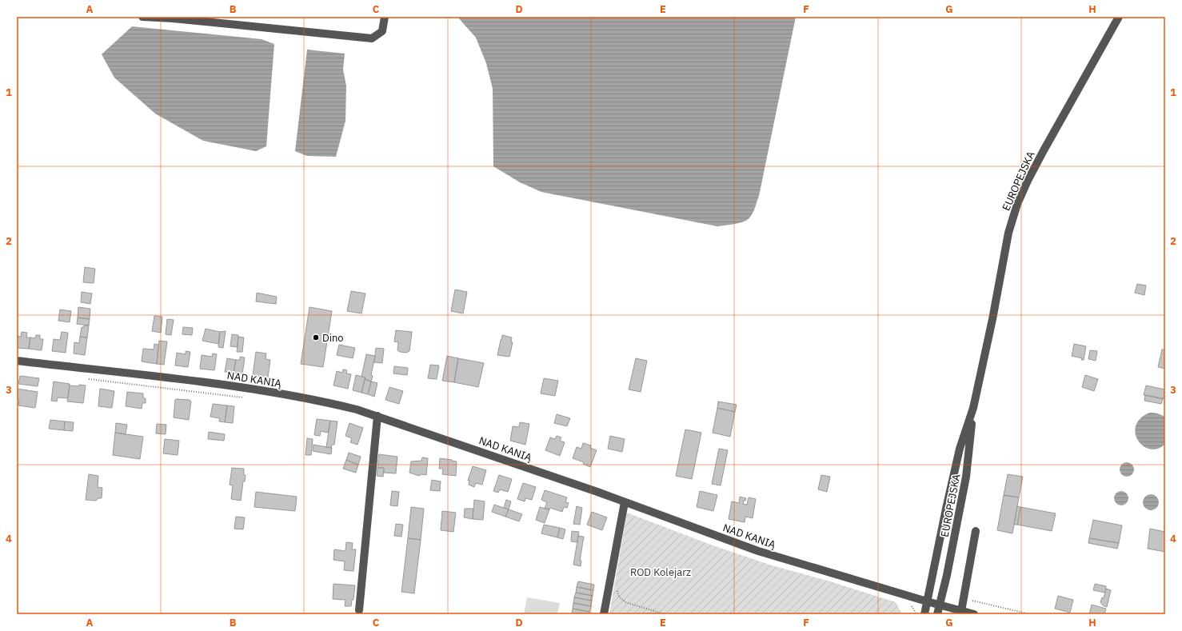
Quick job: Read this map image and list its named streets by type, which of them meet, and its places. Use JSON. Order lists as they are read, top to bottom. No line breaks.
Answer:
{"streets":{"street":["EUROPEJSKA","NAD KANIĄ"]},"crossings":[["EUROPEJSKA","NAD KANIĄ"]],"parks":["ROD Kolejarz"],"places":["Dino"],"grid":{"columns":["A","B","C","D","E","F","G","H"],"rows":["1","2","3","4"]}}
